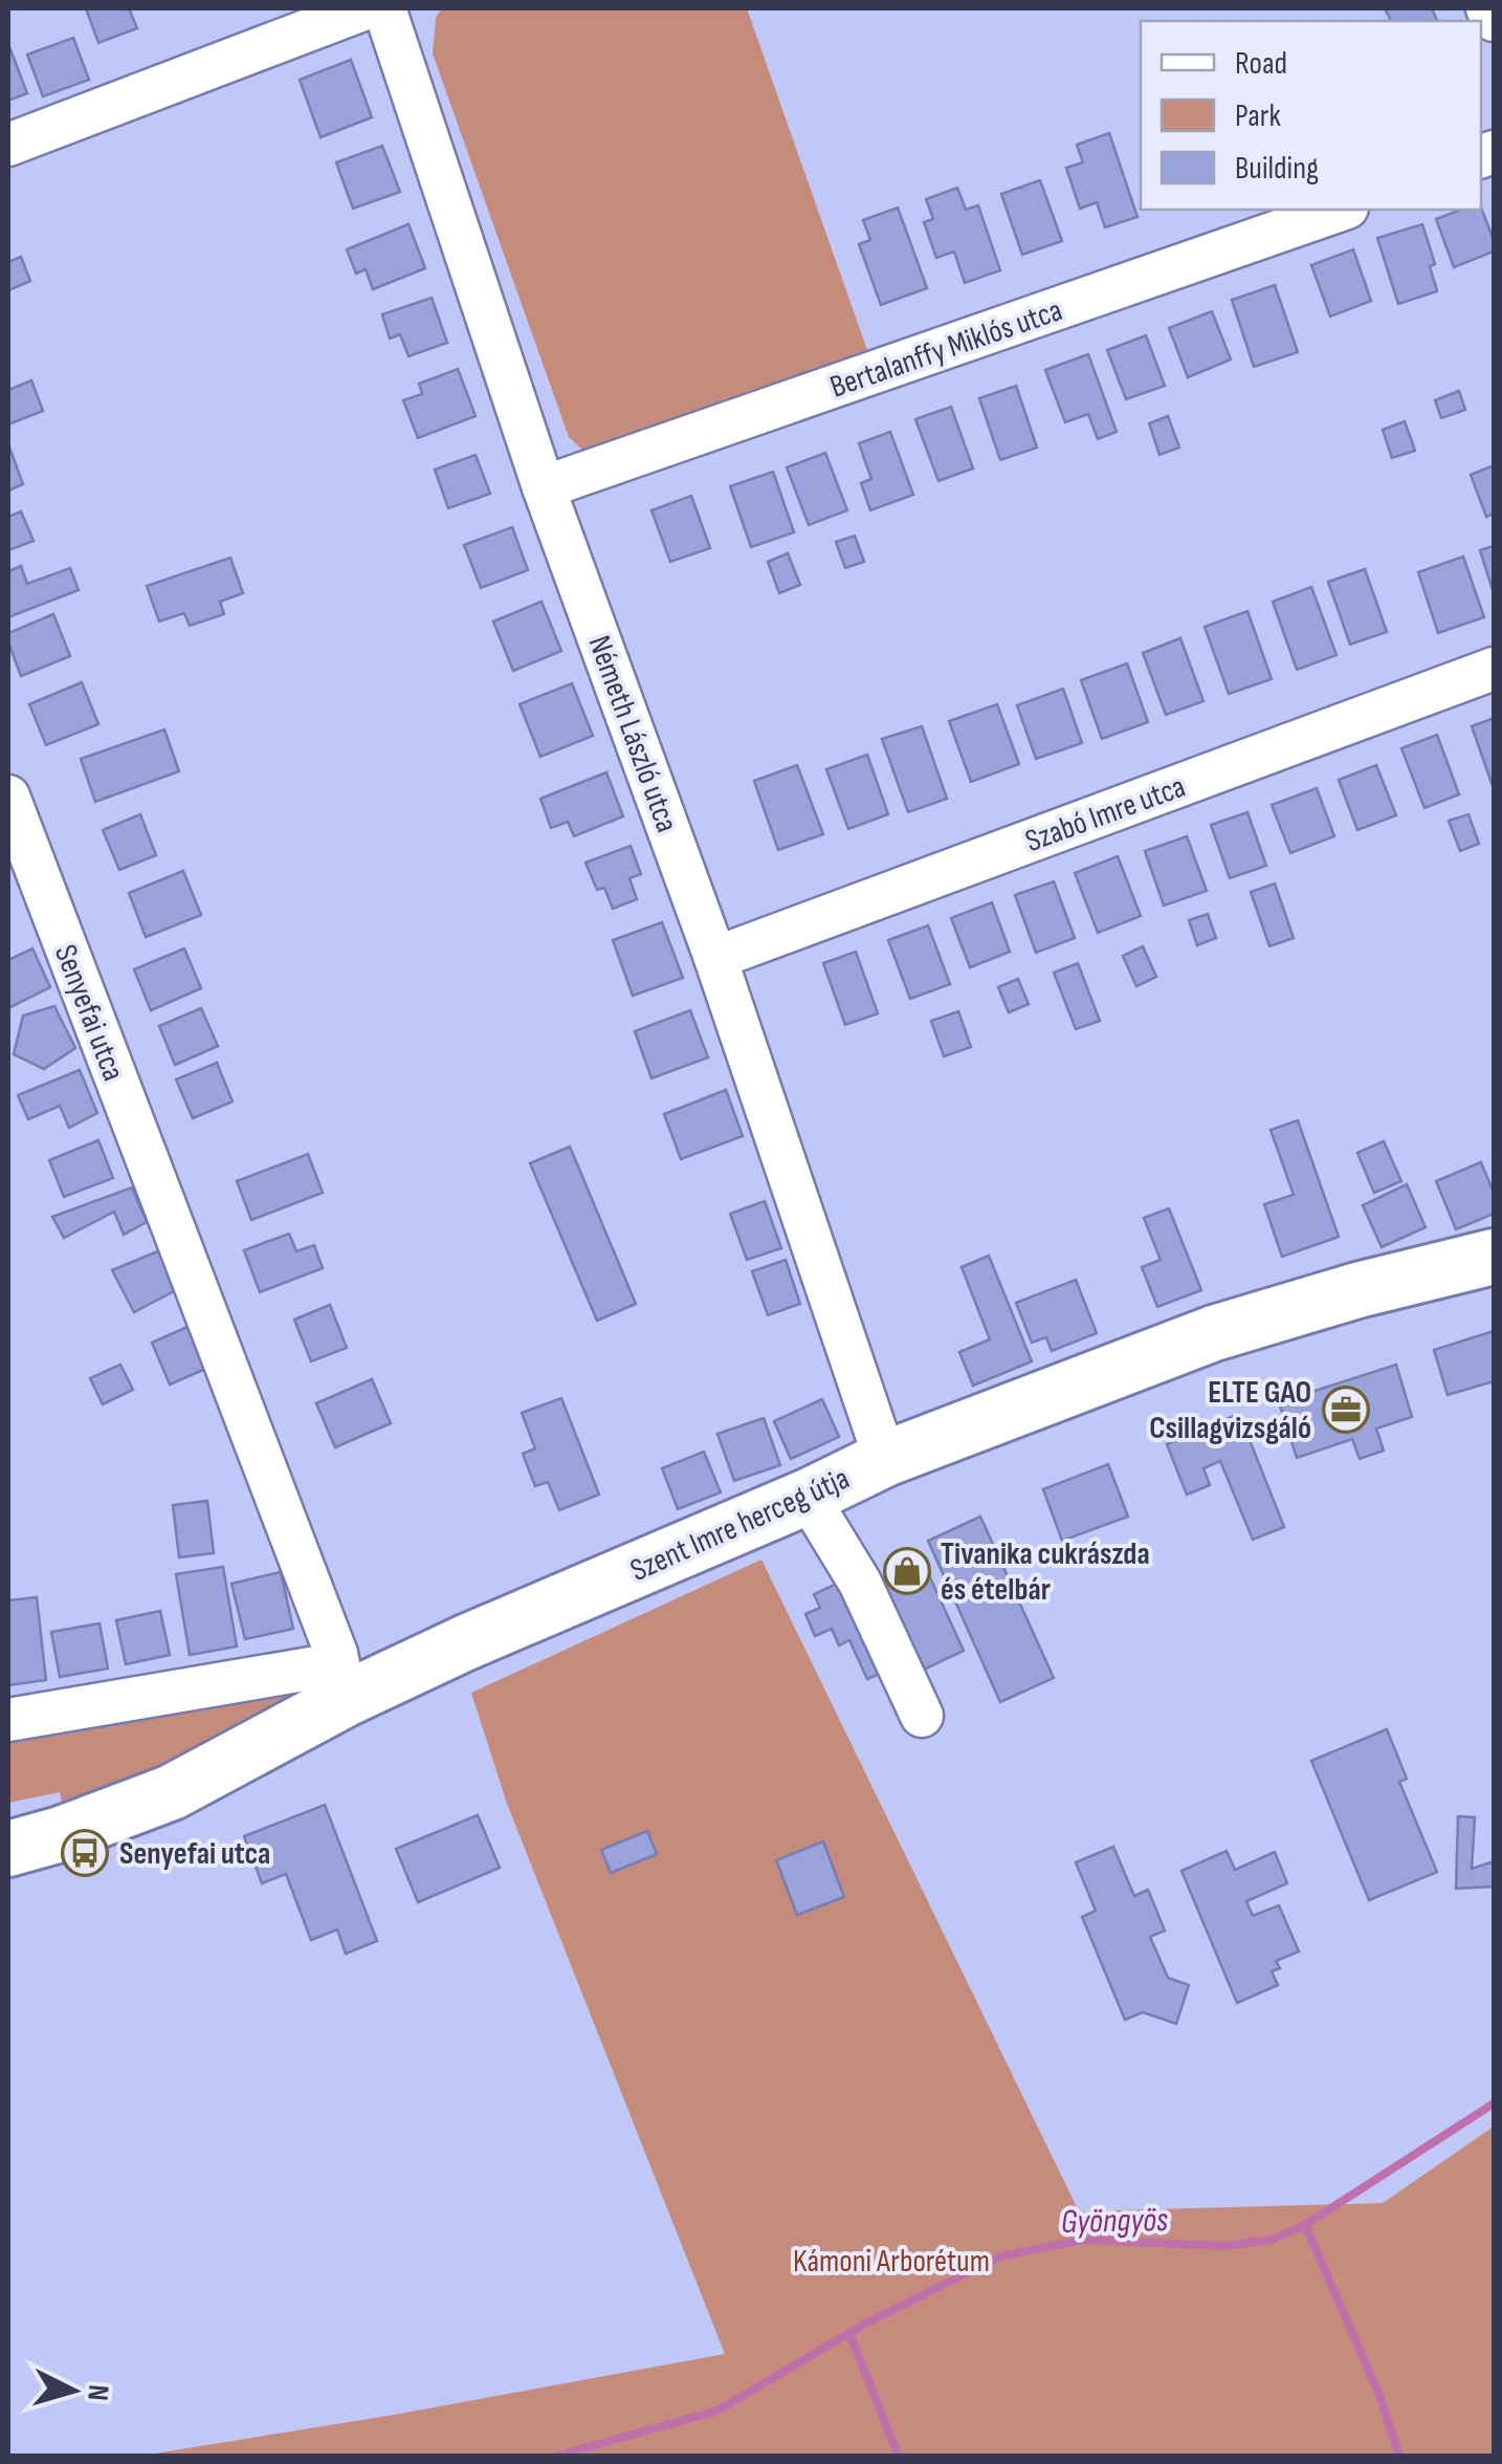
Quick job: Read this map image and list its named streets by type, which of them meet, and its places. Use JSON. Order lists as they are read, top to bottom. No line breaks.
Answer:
{"streets":{"main road":["Szent Imre herceg útja"],"street":["Bertalanffy Miklós utca","Németh László utca","Szabó Imre utca","Senyefai utca"]},"crossings":[["Bertalanffy Miklós utca","Németh László utca"],["Németh László utca","Szabó Imre utca"],["Németh László utca","Szent Imre herceg útja"],["Senyefai utca","Szent Imre herceg útja"]],"water":["Gyöngyös"],"parks":["Kámoni Arborétum"],"places":{"office":["ELTE GAO Csillagvizsgáló"],"shop":["Tivanika cukrászda és ételbár"],"bus stop":["Senyefai utca"]},"legend":["Road","Park","Building"],"north":"right"}
